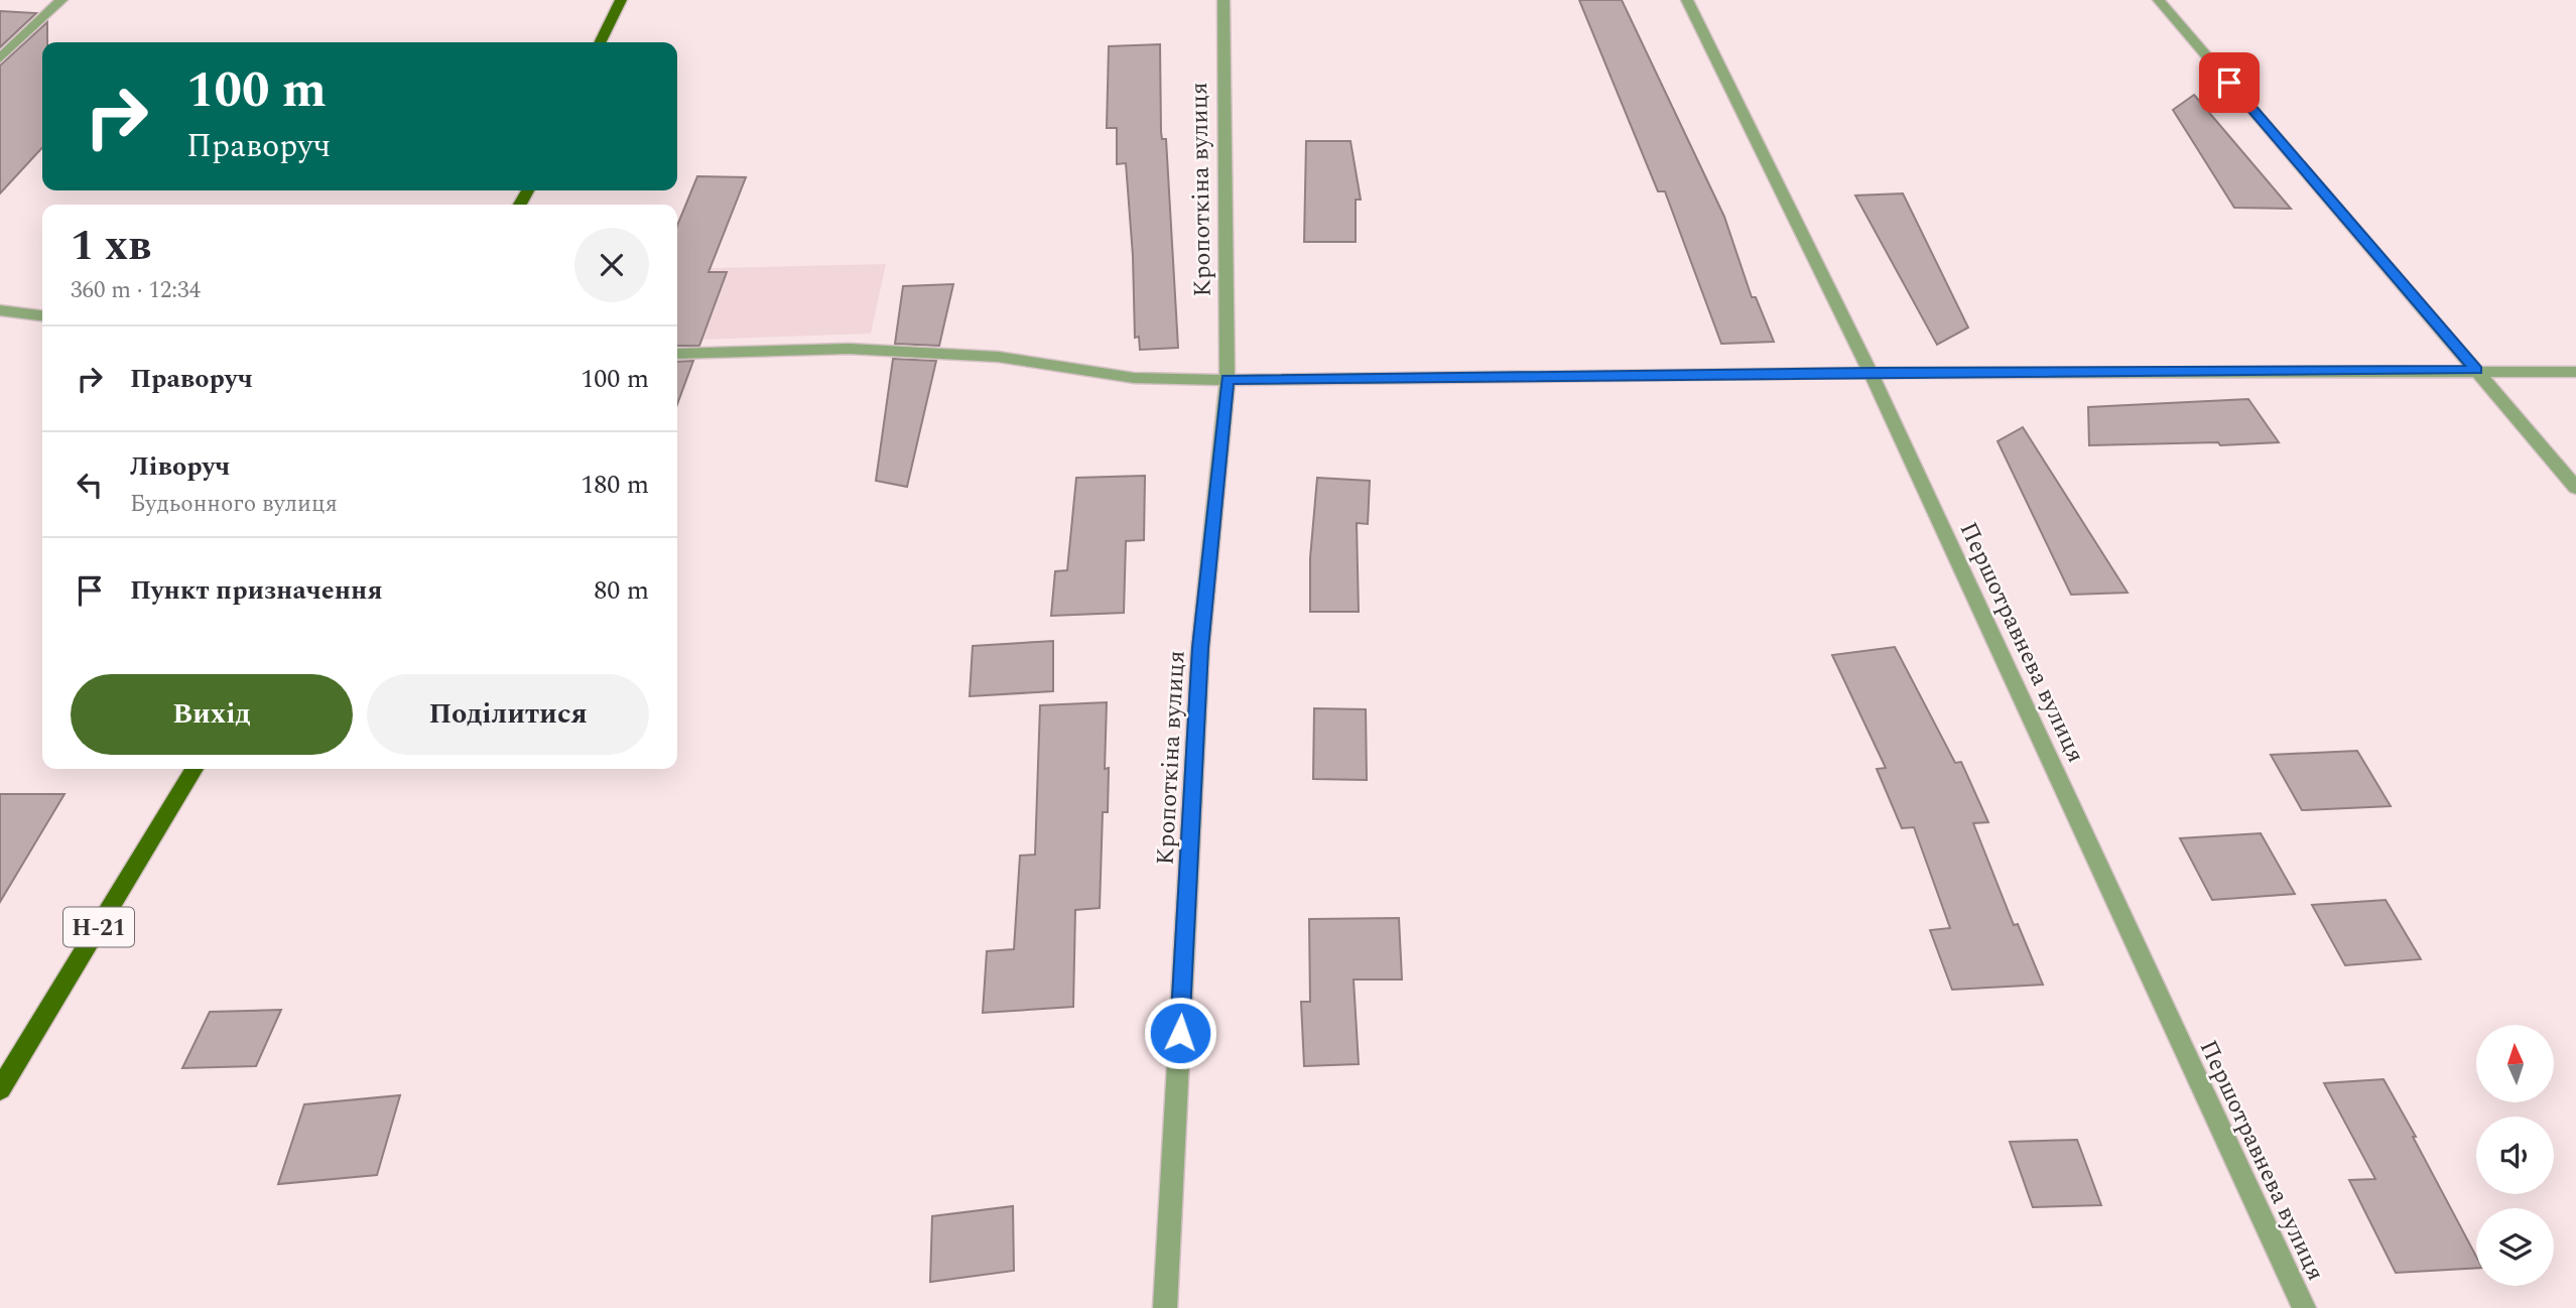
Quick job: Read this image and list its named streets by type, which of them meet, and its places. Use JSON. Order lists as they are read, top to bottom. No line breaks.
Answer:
{"streets":{"main road":["Н-21"],"street":["Кропоткіна вулиця","Першотравнева вулиця"]},"north":"top","page":{"turn":["100 m","Праворуч"],"heading":["1 хв","360 m · 12:34"],"list":[{"name":"Праворуч","value":"100 m"},{"name":"Ліворуч","note":"Будьонного вулиця","value":"180 m"},{"name":"Пункт призначення","value":"80 m"}],"buttons":["Вихід","Поділитися"]}}
